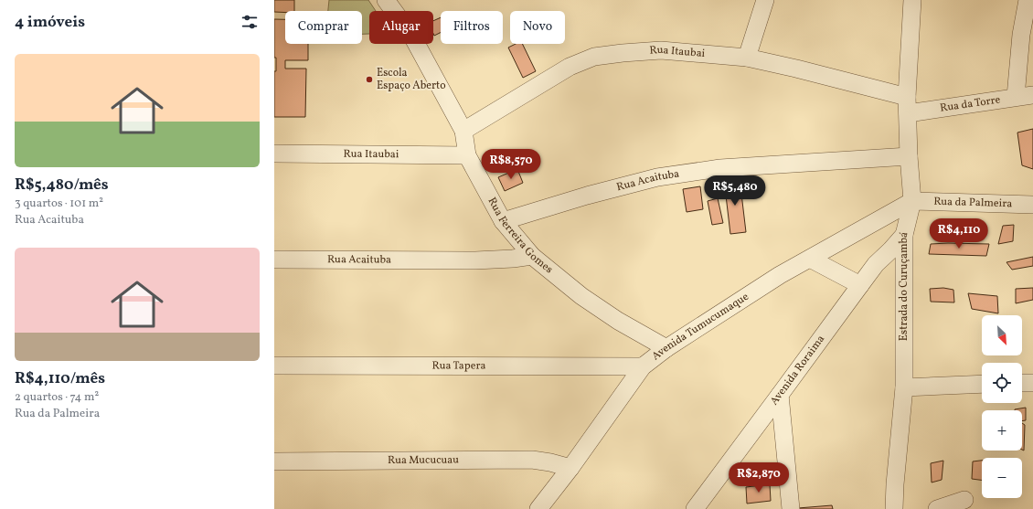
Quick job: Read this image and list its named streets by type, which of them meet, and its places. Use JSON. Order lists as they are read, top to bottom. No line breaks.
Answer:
{"streets":{"street":["Rua Itaubai","Rua da Torre","Rua Acaituba","Rua da Palmeira","Rua Ferreira Gomes","Estrada do Curuçambá","Avenida Tumucumaque","Rua Tapera","Avenida Roraima","Rua Mucucuau"]},"crossings":[["Rua Itaubai","Rua da Torre"],["Rua Itaubai","Rua Ferreira Gomes"],["Rua Itaubai","Estrada do Curuçambá"],["Rua da Torre","Estrada do Curuçambá"],["Rua Acaituba","Rua Ferreira Gomes"],["Rua Acaituba","Estrada do Curuçambá"],["Rua da Palmeira","Estrada do Curuçambá"],["Rua da Palmeira","Avenida Tumucumaque"],["Rua Ferreira Gomes","Avenida Tumucumaque"],["Estrada do Curuçambá","Avenida Tumucumaque"],["Estrada do Curuçambá","Avenida Roraima"],["Avenida Tumucumaque","Rua Tapera"],["Avenida Tumucumaque","Rua Mucucuau"]],"places":["Escola Espaço Aberto"],"north":"bottom right","page":{"heading":"4 imóveis","chip":["Comprar","Alugar","Filtros","Novo"],"list":[{"name":"R$5,480/mês","note":"3 quartos · 101 m² · Rua Acaituba"},{"name":"R$4,110/mês","note":"2 quartos · 74 m² · Rua da Palmeira"}],"price":["R$8,570","R$5,480","R$4,110","R$2,870"],"map_buttons":["+","−"]}}
